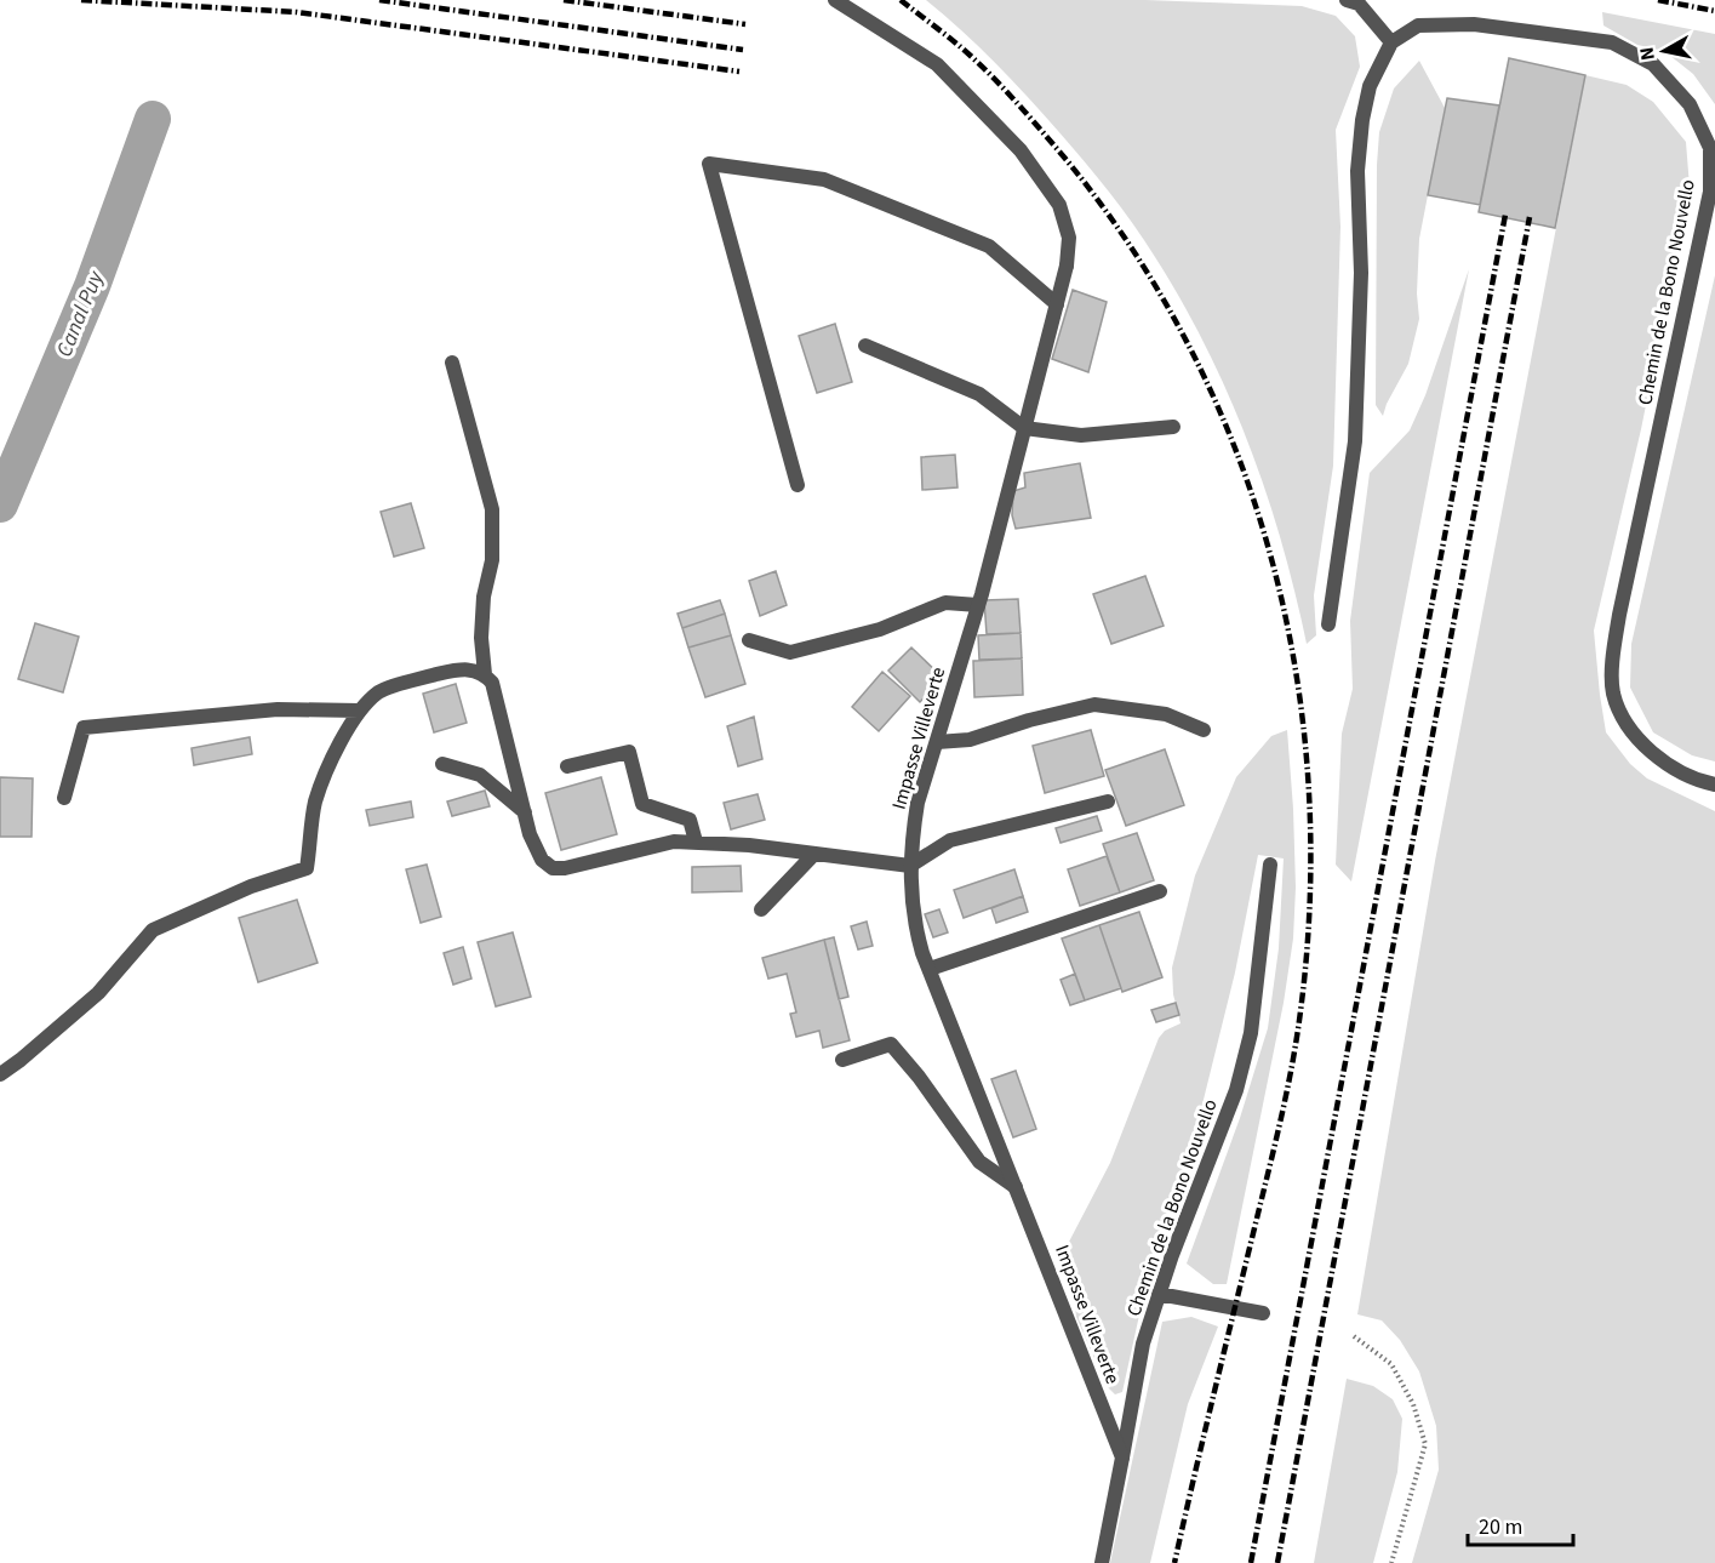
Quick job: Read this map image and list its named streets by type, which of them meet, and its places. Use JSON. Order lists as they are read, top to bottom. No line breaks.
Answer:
{"streets":{"street":["Chemin de la Bono Nouvello","Impasse Villeverte"]},"crossings":[["Chemin de la Bono Nouvello","Impasse Villeverte"]],"water":["Canal Puy"],"scale_bar":"20 m","north":"left"}
